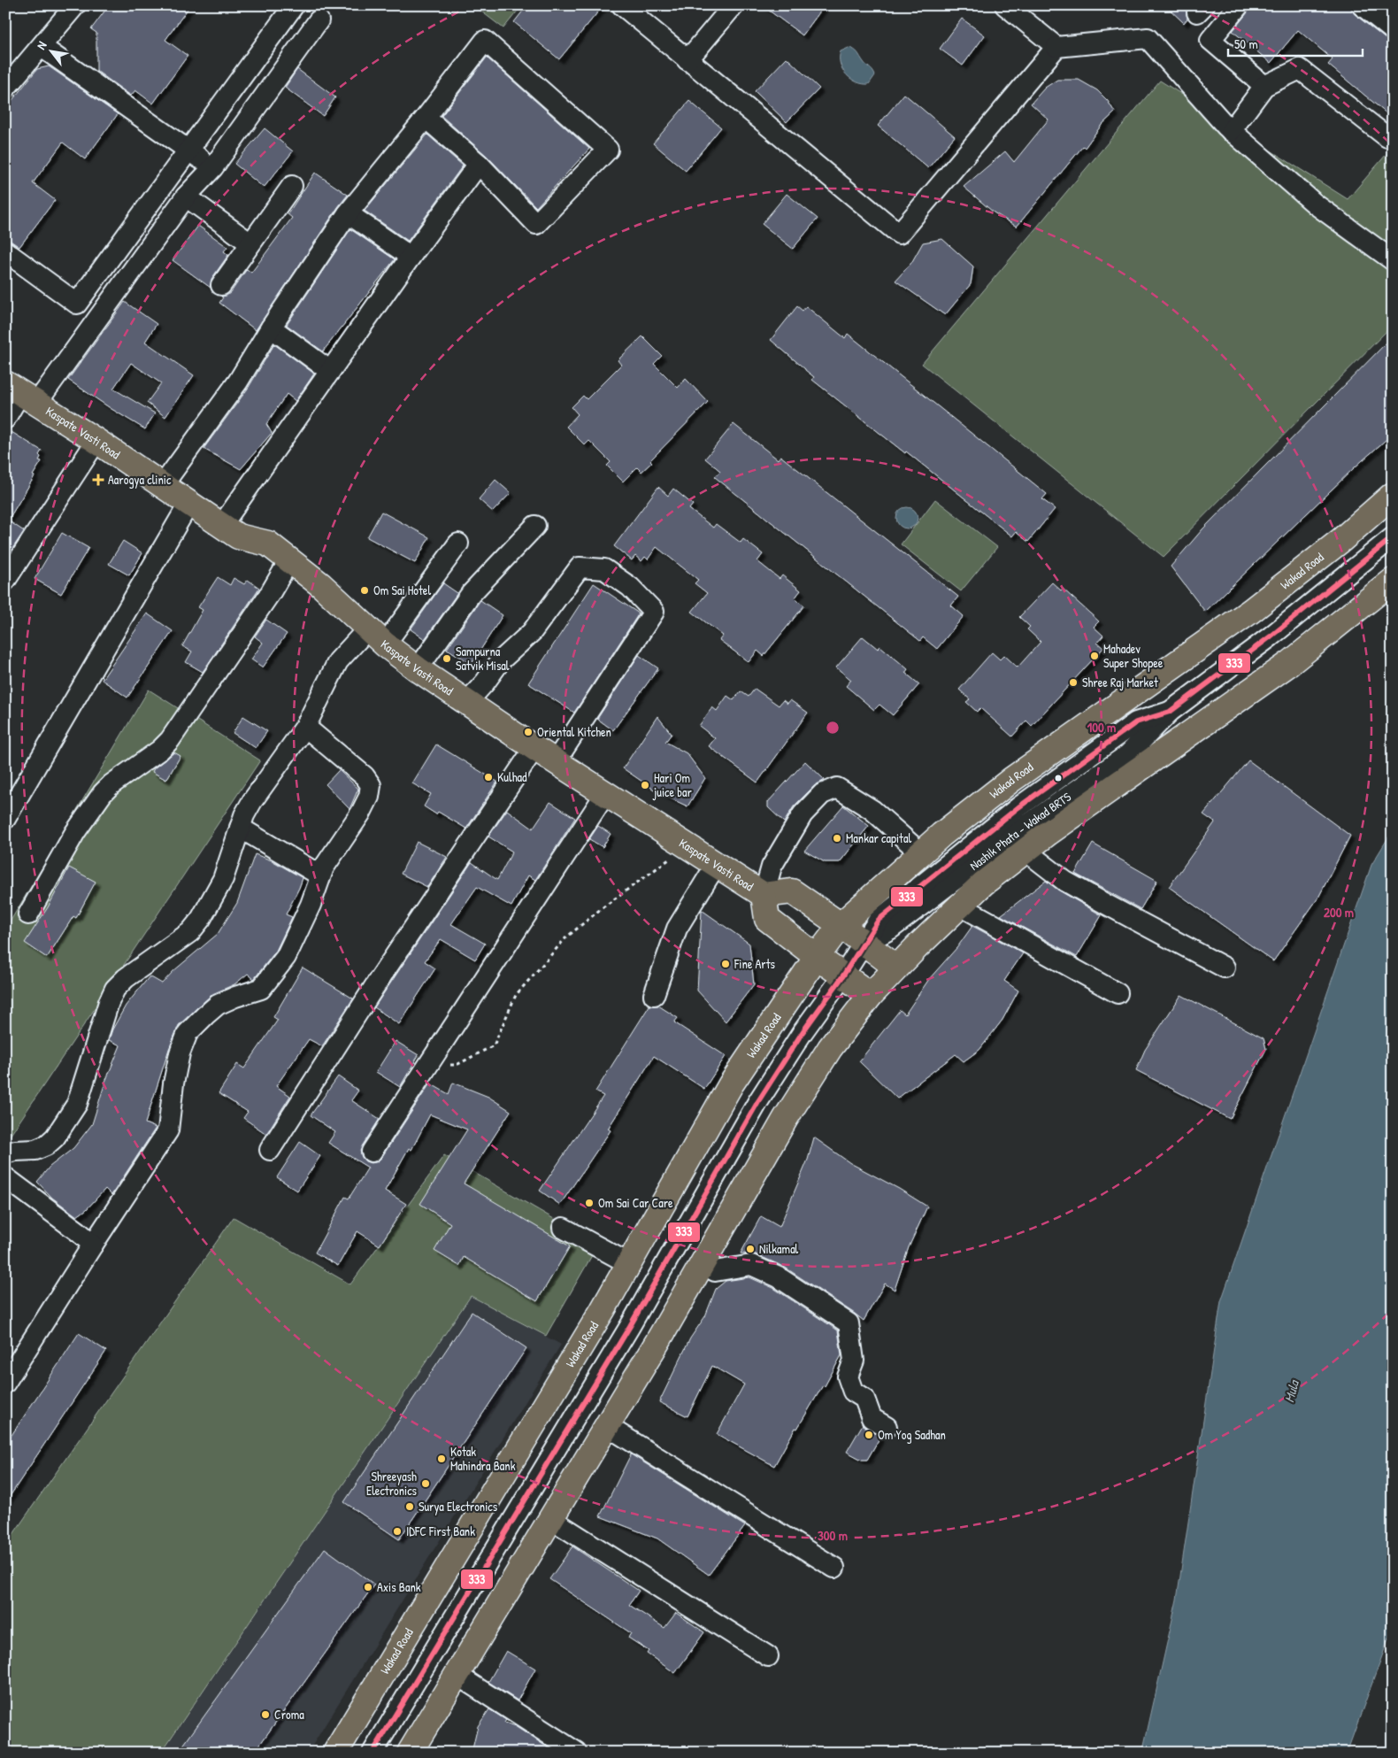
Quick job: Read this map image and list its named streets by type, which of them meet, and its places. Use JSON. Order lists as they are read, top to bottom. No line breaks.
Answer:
{"streets":{"main road":["Kaspate Vasti Road","Wakad Road"],"street":["Nashik Phata - Wakad BRTS"]},"crossings":[["Kaspate Vasti Road","Wakad Road"],["Kaspate Vasti Road","Nashik Phata - Wakad BRTS"]],"water":["Mula"],"places":{"health":["Aarogya clinic"],"other":["Om Sai Hotel","Mahadev Super Shopee","Sampurna Satvik Misal","Shree Raj Market","Oriental Kitchen","Kulhad","Hari Om juice bar","Mankar capital","Fine Arts","Om Sai Car Care","Nilkamal","Om Yog Sadhan","Kotak Mahindra Bank","Shreeyash Electronics","Surya Electronics","IDFC First Bank","Axis Bank","Croma"]},"lines":["transit line 333"],"scale_bar":"50 m","north":"top left","rings":["100 m","200 m","300 m"]}
